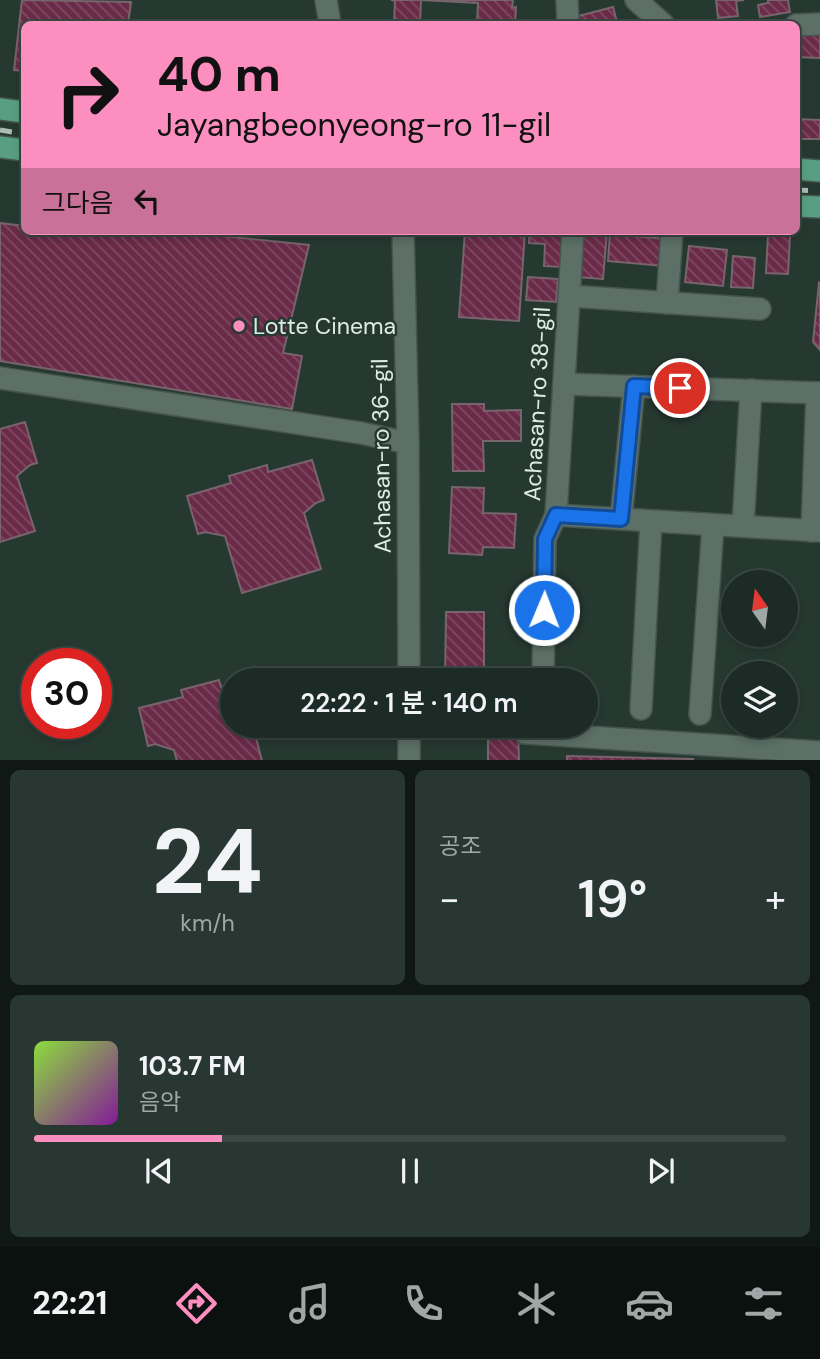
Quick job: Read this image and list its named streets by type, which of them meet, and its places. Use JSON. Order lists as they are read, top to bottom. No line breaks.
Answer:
{"streets":{"street":["Achasan-ro 38-gil","Achasan-ro 36-gil"]},"places":["Lotte Cinema"],"north":"top","page":{"turn":["40 m","Jayangbeonyeong-ro 11-gil"],"then":"그다음","limit":"30","trip":"22:22 · 1 분 · 140 m","tile":[["24","km/h"],"공조"],"heat":["−","19°","+"],"song":["103.7 FM","음악"],"tabs":"22:21"}}
